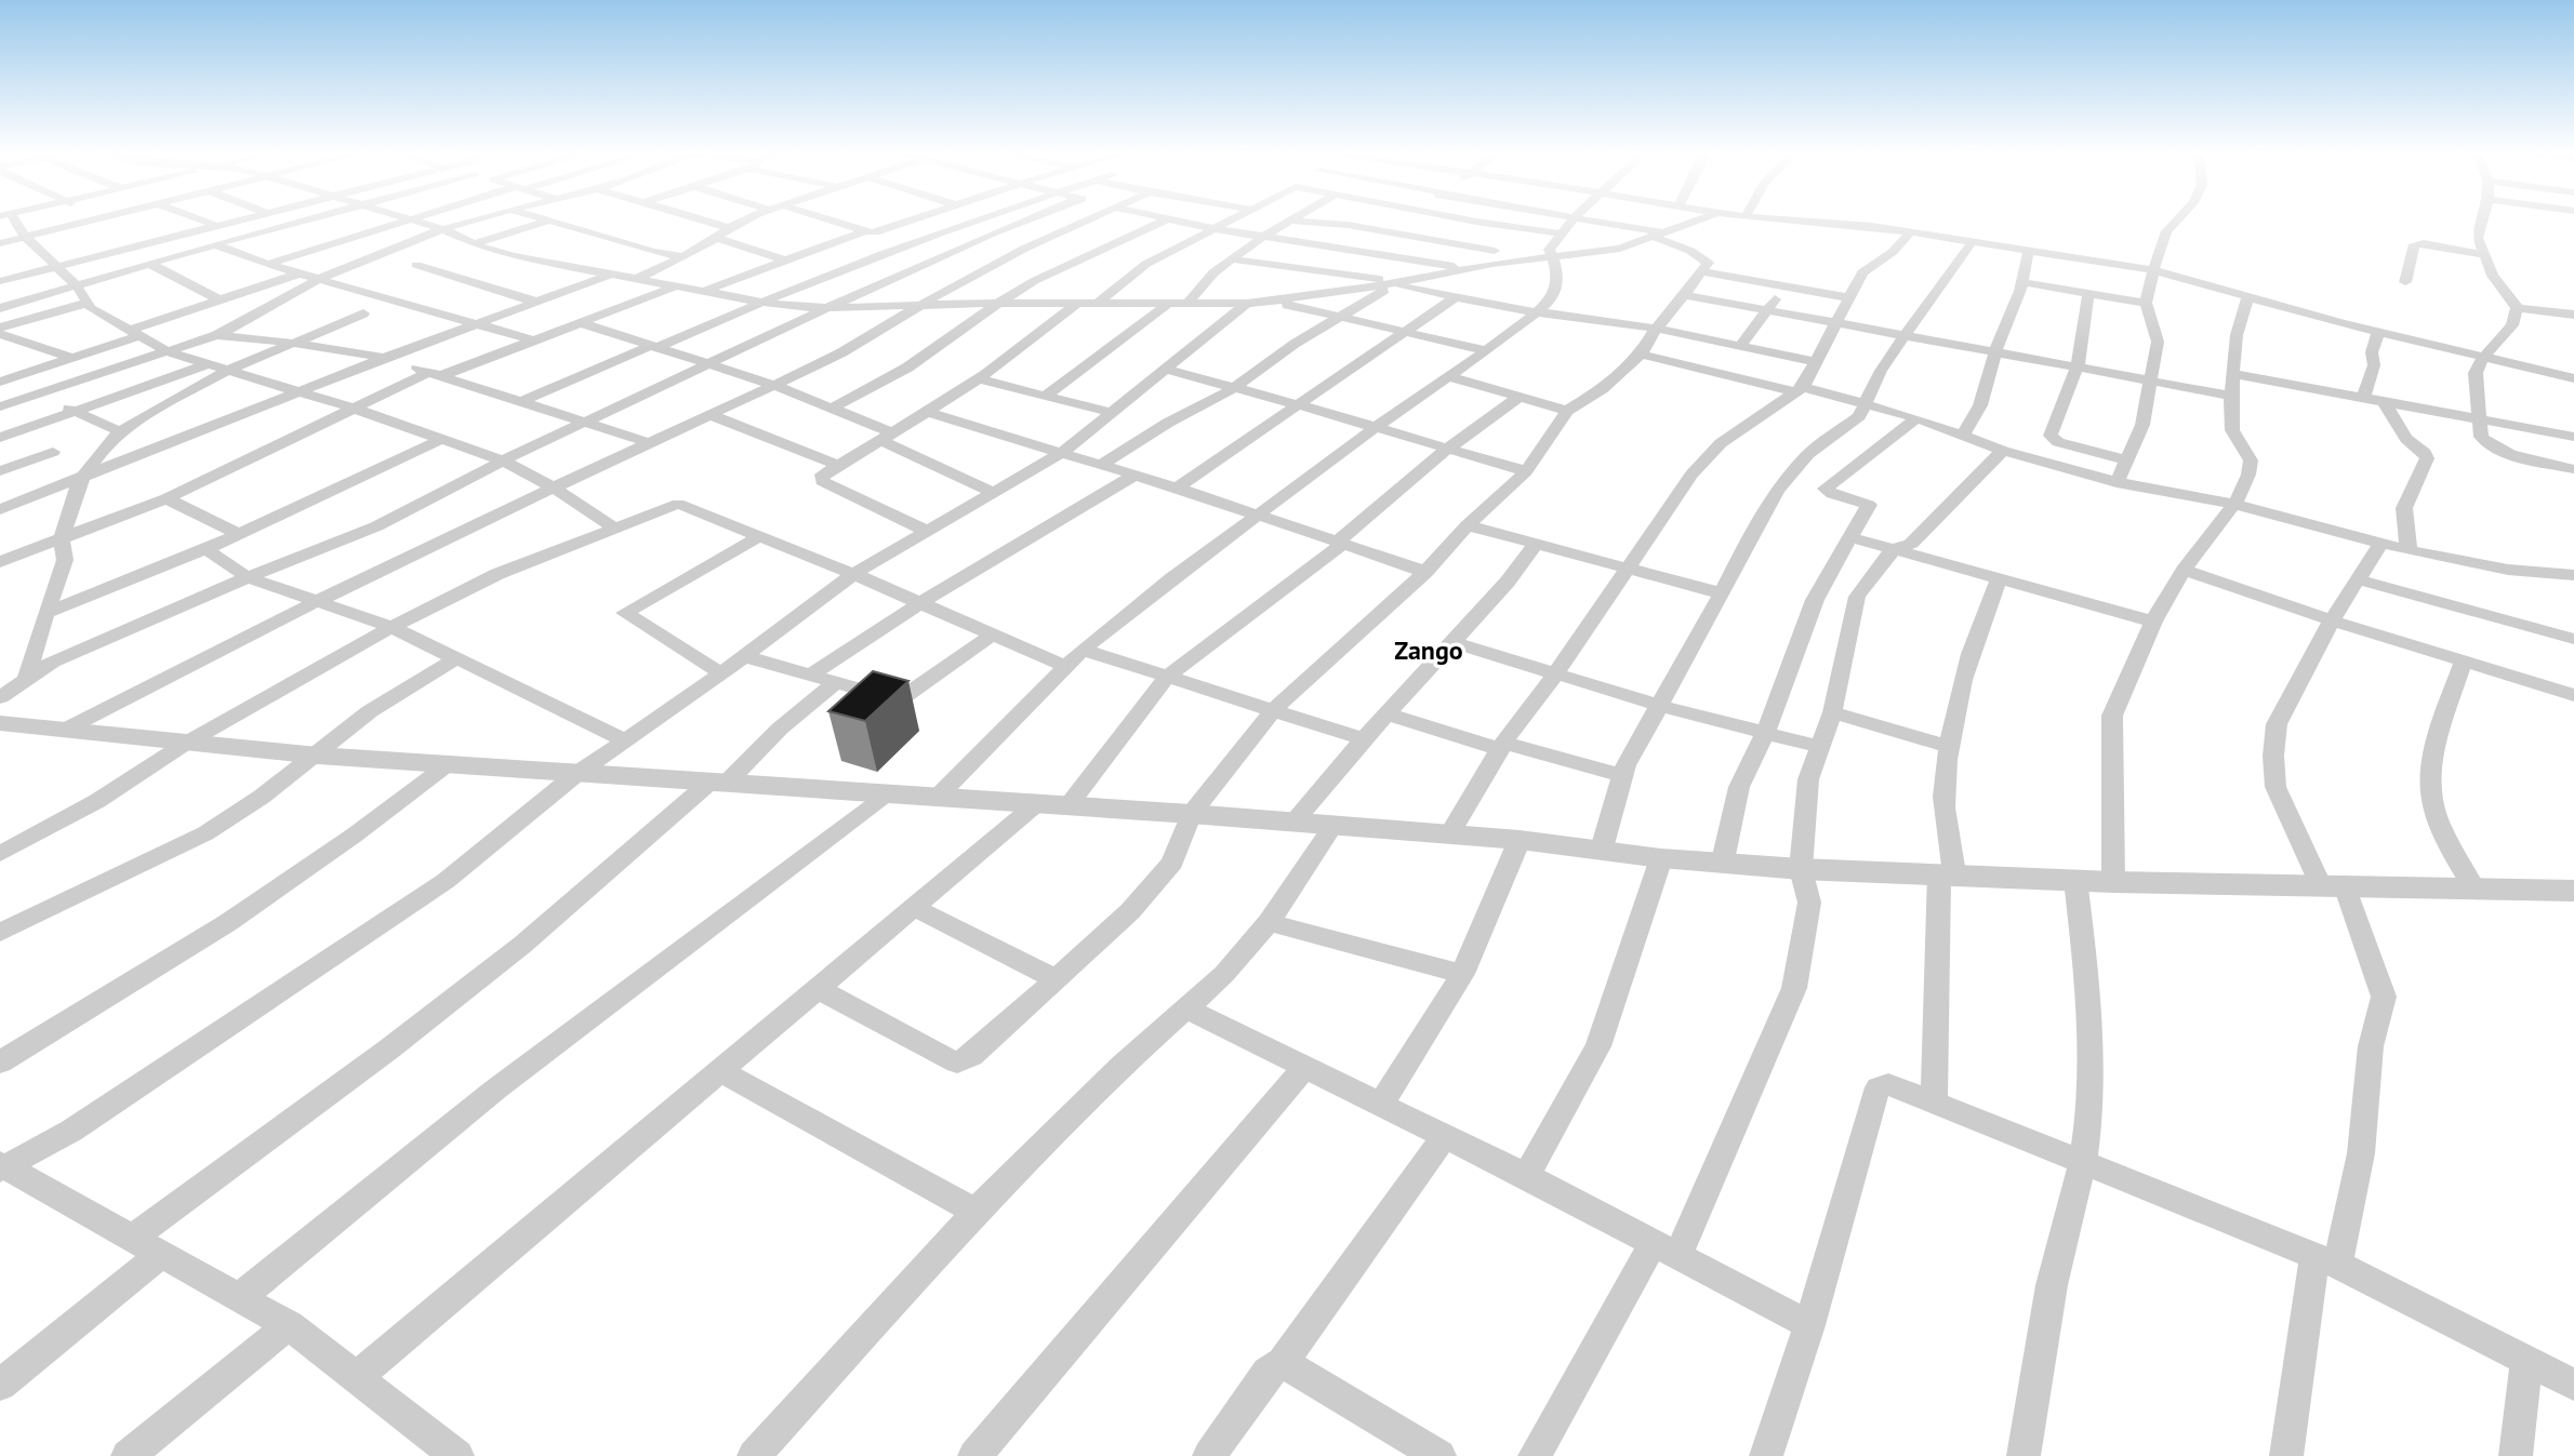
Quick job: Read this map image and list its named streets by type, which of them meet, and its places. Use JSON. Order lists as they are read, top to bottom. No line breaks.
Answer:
{"districts":["Zango"]}
